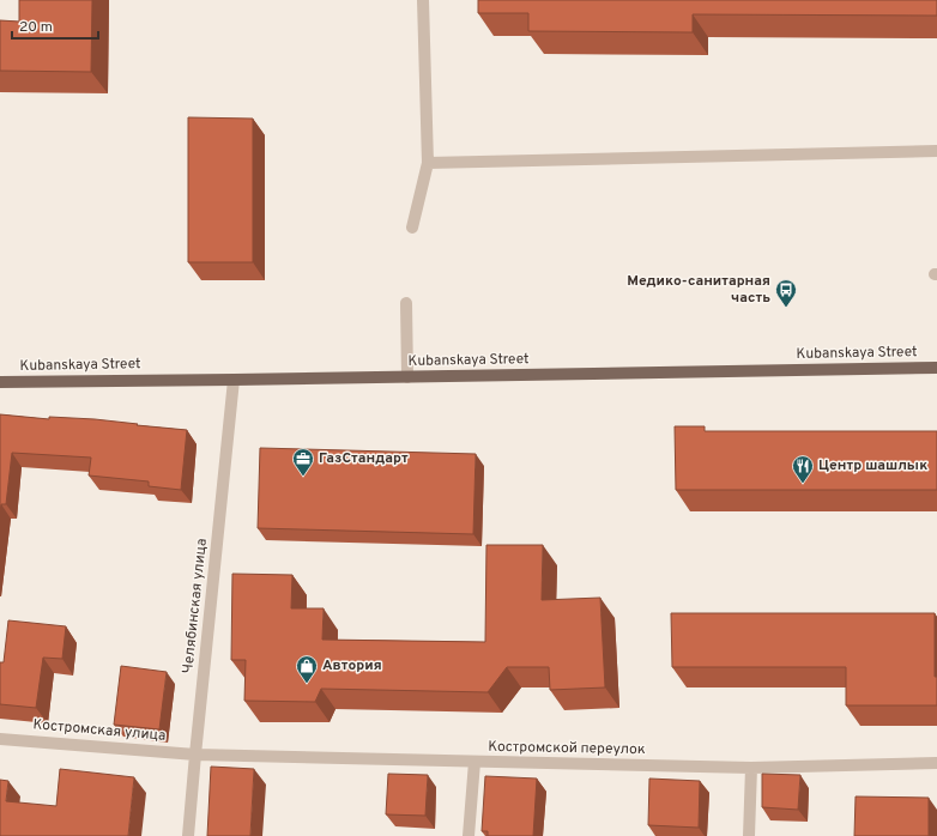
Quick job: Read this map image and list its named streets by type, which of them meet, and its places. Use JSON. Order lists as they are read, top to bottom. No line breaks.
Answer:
{"streets":{"main road":["Kubanskaya Street"],"street":["Челябинская улица","Костромская улица","Костромской переулок"]},"crossings":[["Kubanskaya Street","Челябинская улица"],["Челябинская улица","Костромская улица"],["Челябинская улица","Костромской переулок"],["Костромская улица","Костромской переулок"]],"places":{"bus stop":["Медико-санитарная часть"],"office":["ГазСтандарт"],"restaurant":["Центр шашлык"],"shop":["Автория"]},"scale_bar":"20 m"}
